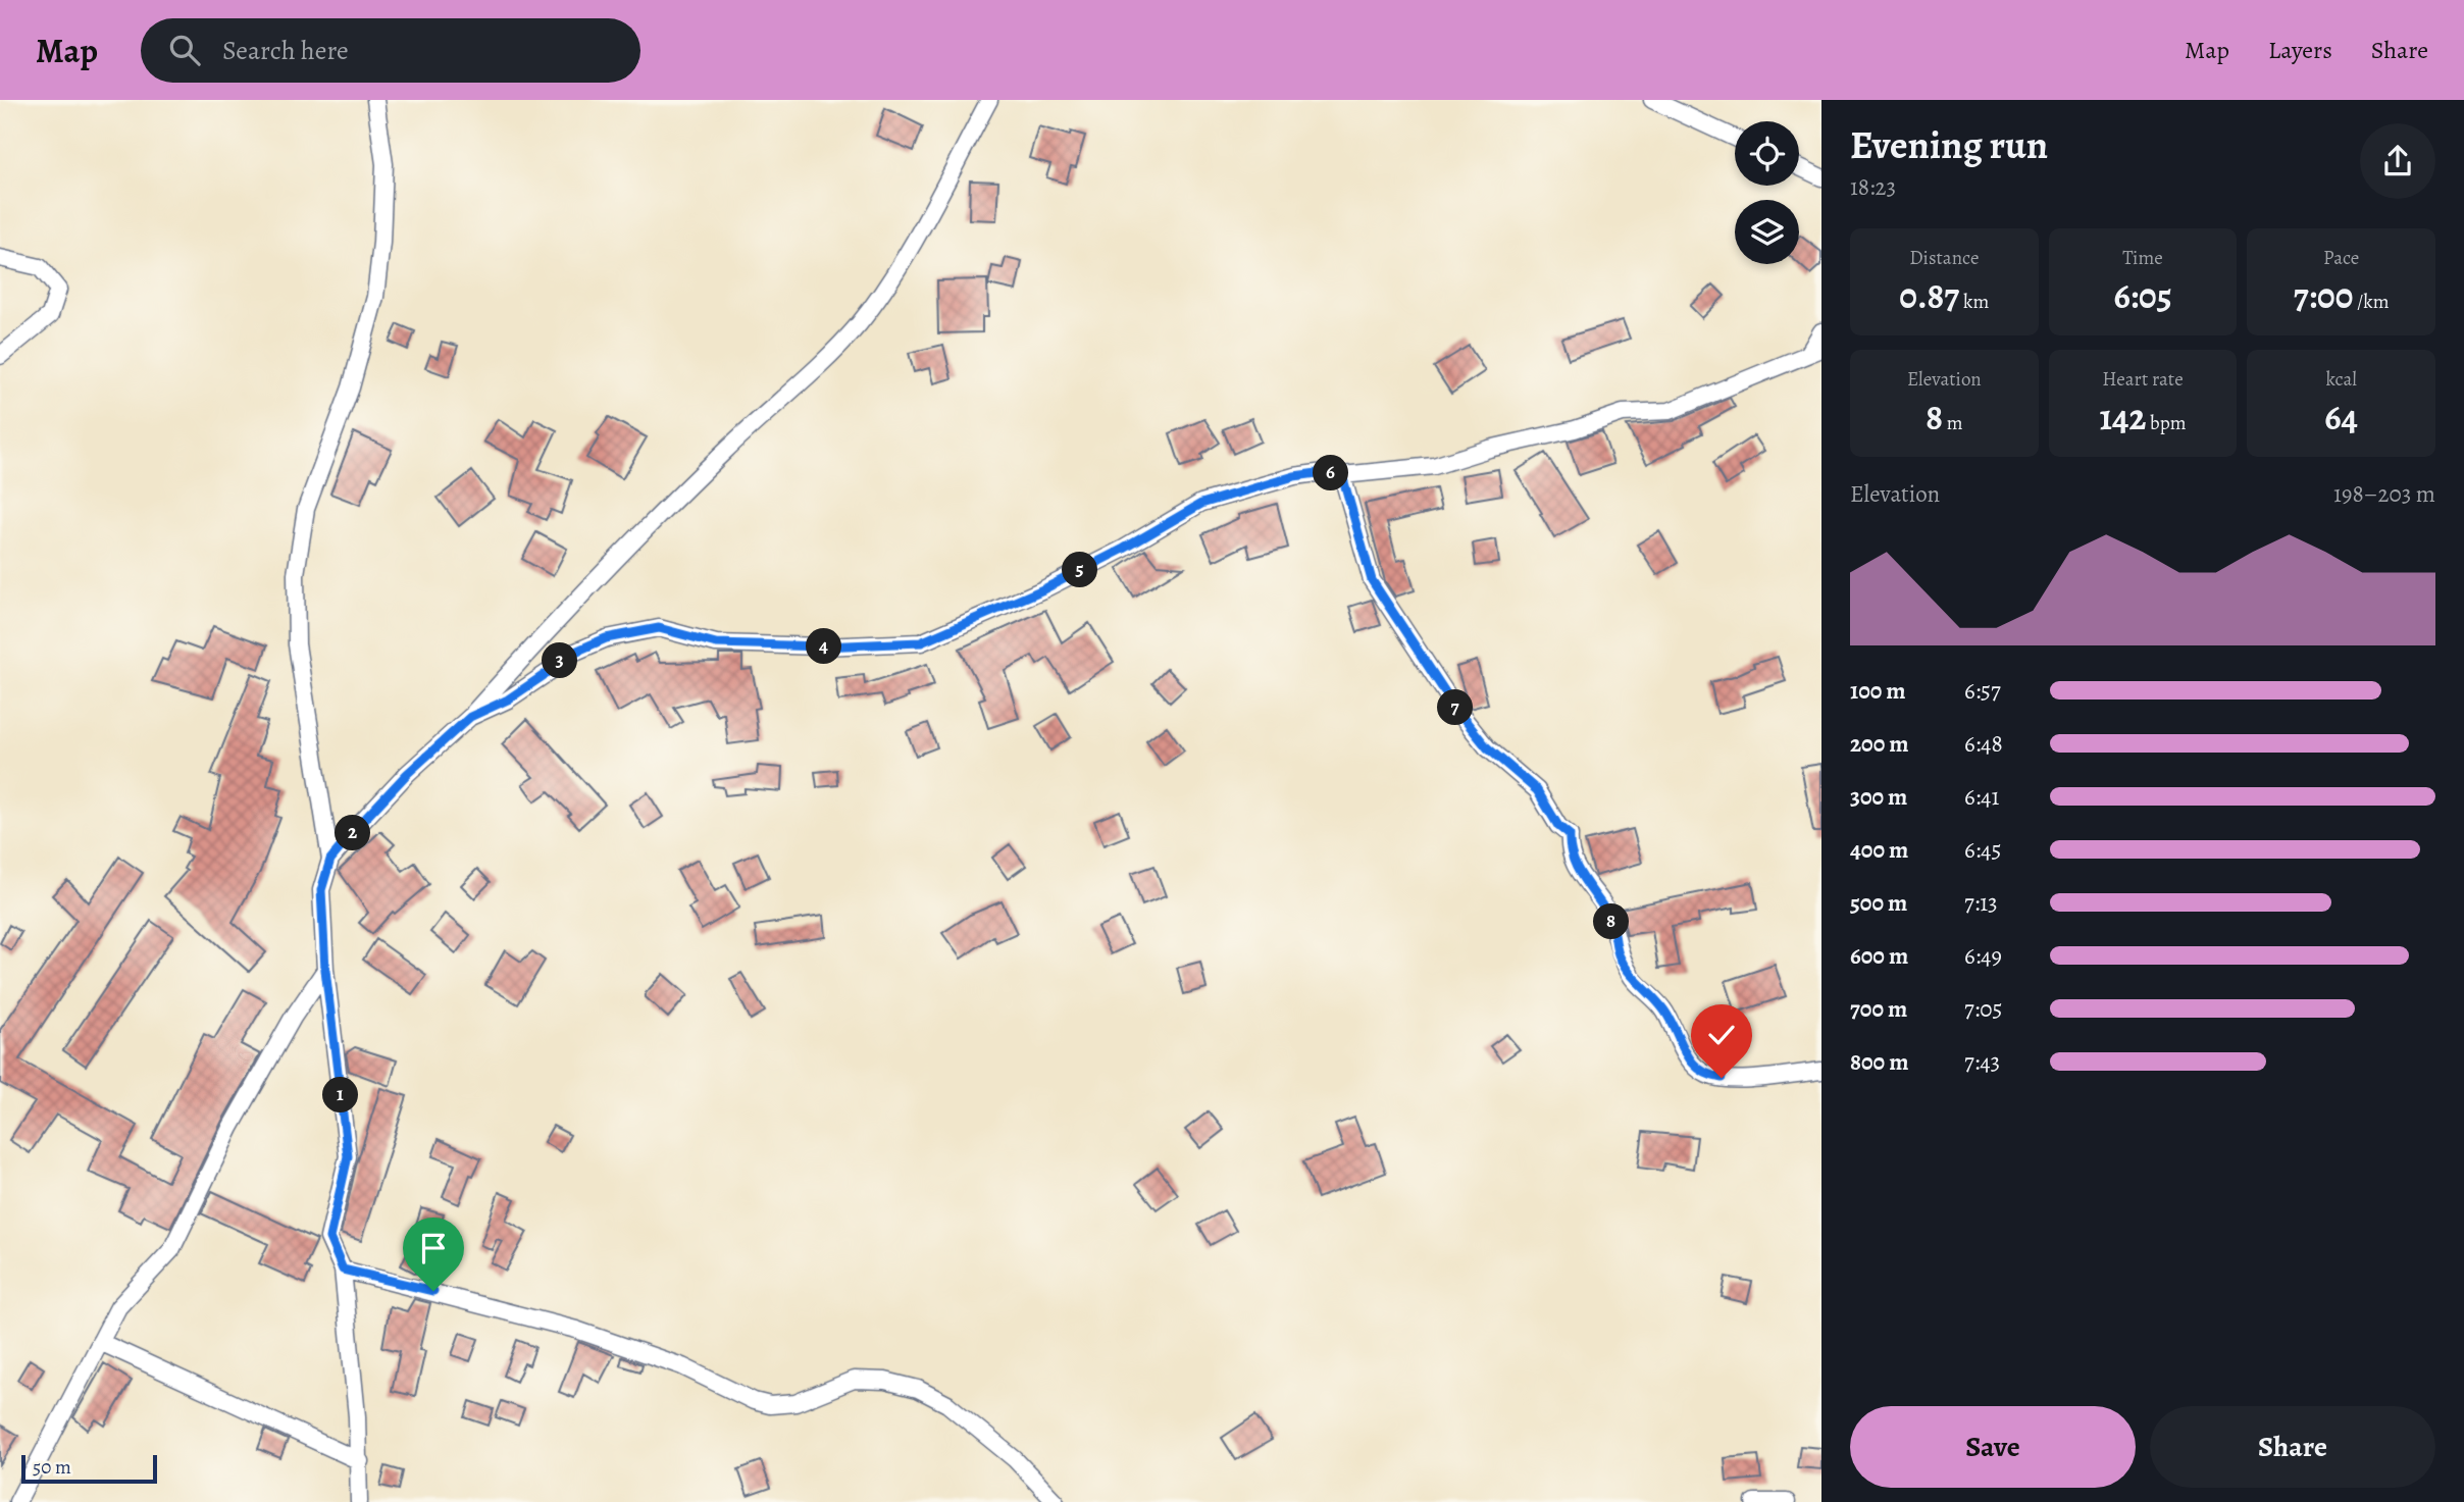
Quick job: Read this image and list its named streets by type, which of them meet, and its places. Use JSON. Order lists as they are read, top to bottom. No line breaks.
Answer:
{"scale_bar":"50 m","page":{"header":"Map","search":"Search here","nav":["Map","Layers","Share"],"heading":["Evening run","18:23"],"stats":[["Distance","0.87 km"],["Time","6:05"],["Pace","7:00 /km"],["Elevation","8 m"],["Heart rate","142 bpm"],["kcal","64"]],"pins":["6","5","4","3","7","2","8","1"],"chart":["Elevation","198–203 m"],"list":[{"name":"100 m","note":"6:57"},{"name":"200 m","note":"6:48"},{"name":"300 m","note":"6:41"},{"name":"400 m","note":"6:45"},{"name":"500 m","note":"7:13"},{"name":"600 m","note":"6:49"},{"name":"700 m","note":"7:05"},{"name":"800 m","note":"7:43"}],"buttons":["Save","Share"],"scale":"50 m"}}
